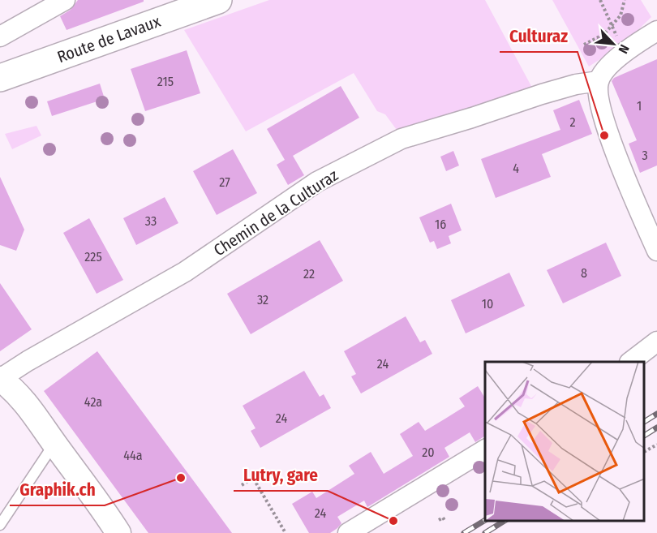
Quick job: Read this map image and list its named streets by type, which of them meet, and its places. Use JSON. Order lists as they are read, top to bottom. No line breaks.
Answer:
{"streets":{"main road":["Route de Lavaux"],"street":["Chemin de la Culturaz"]},"places":["Culturaz","Graphik.ch","Lutry, gare"],"house_numbers":["215","1","2","3","4","27","33","16","225","8","22","32","10","24","42a","24","20","44a","24"],"north":"bottom right"}
